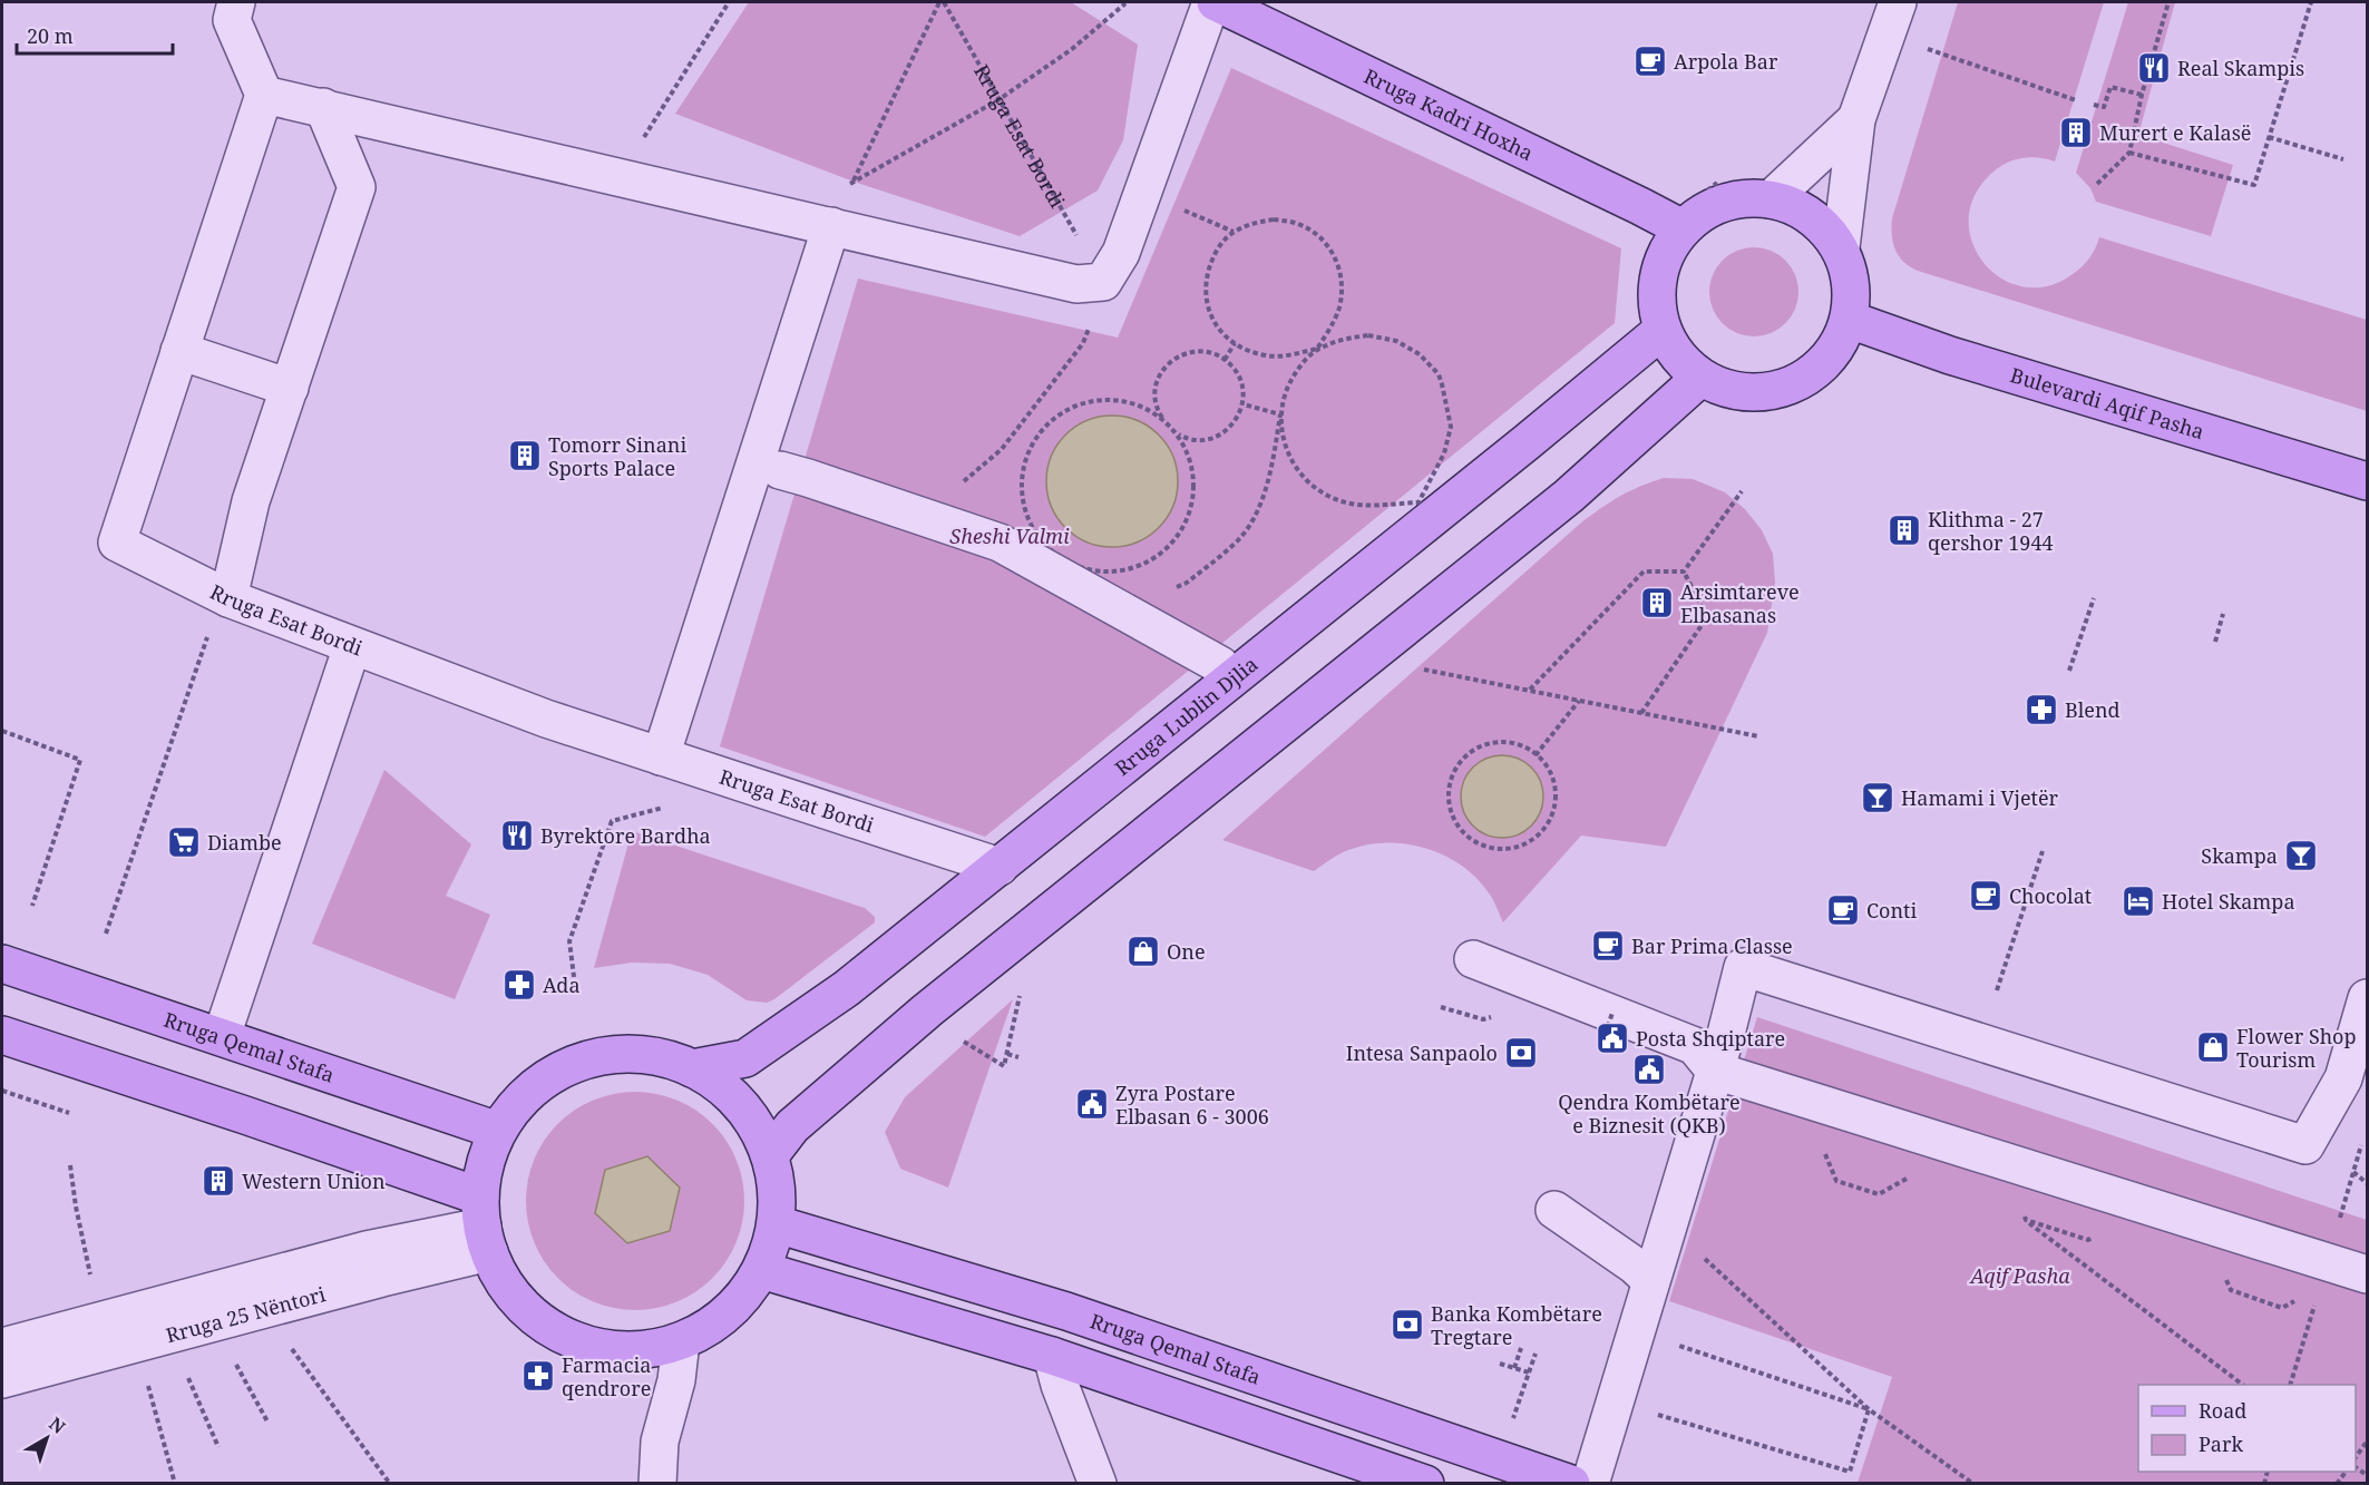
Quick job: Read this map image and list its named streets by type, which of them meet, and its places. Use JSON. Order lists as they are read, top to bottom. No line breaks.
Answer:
{"streets":{"main road":["Rruga Kadri Hoxha","Bulevardi Aqif Pasha","Rruga Lublin Djlia","Rruga Qemal Stafa"],"street":["Rruga Esat Bordi","Rruga 25 Nëntori"]},"crossings":[["Rruga Kadri Hoxha","Bulevardi Aqif Pasha"],["Rruga Kadri Hoxha","Rruga Lublin Djlia"],["Rruga Esat Bordi","Rruga Lublin Djlia"],["Bulevardi Aqif Pasha","Rruga Lublin Djlia"]],"parks":["Sheshi Valmi","Aqif Pasha"],"places":{"cafe":["Arpola Bar","Chocolat","Conti","Bar Prima Classe"],"restaurant":["Real Skampis","Byrektore Bardha"],"building":["Murert e Kalasë","Tomorr Sinani Sports Palace","Klithma - 27 qershor 1944","Arsimtareve Elbasanas","Western Union"],"pharmacy":["Blend","Ada","Farmacia qendrore"],"bar":["Hamami i Vjetër","Skampa"],"supermarket":["Diambe"],"hotel":["Hotel Skampa"],"shop":["One","Flower Shop Tourism"],"public building":["Posta Shqiptare","Qendra Kombëtare e Biznesit (QKB)","Zyra Postare Elbasan 6 - 3006"],"bank":["Intesa Sanpaolo","Banka Kombëtare Tregtare"]},"legend":["Road","Park"],"scale_bar":"20 m","north":"top right"}
